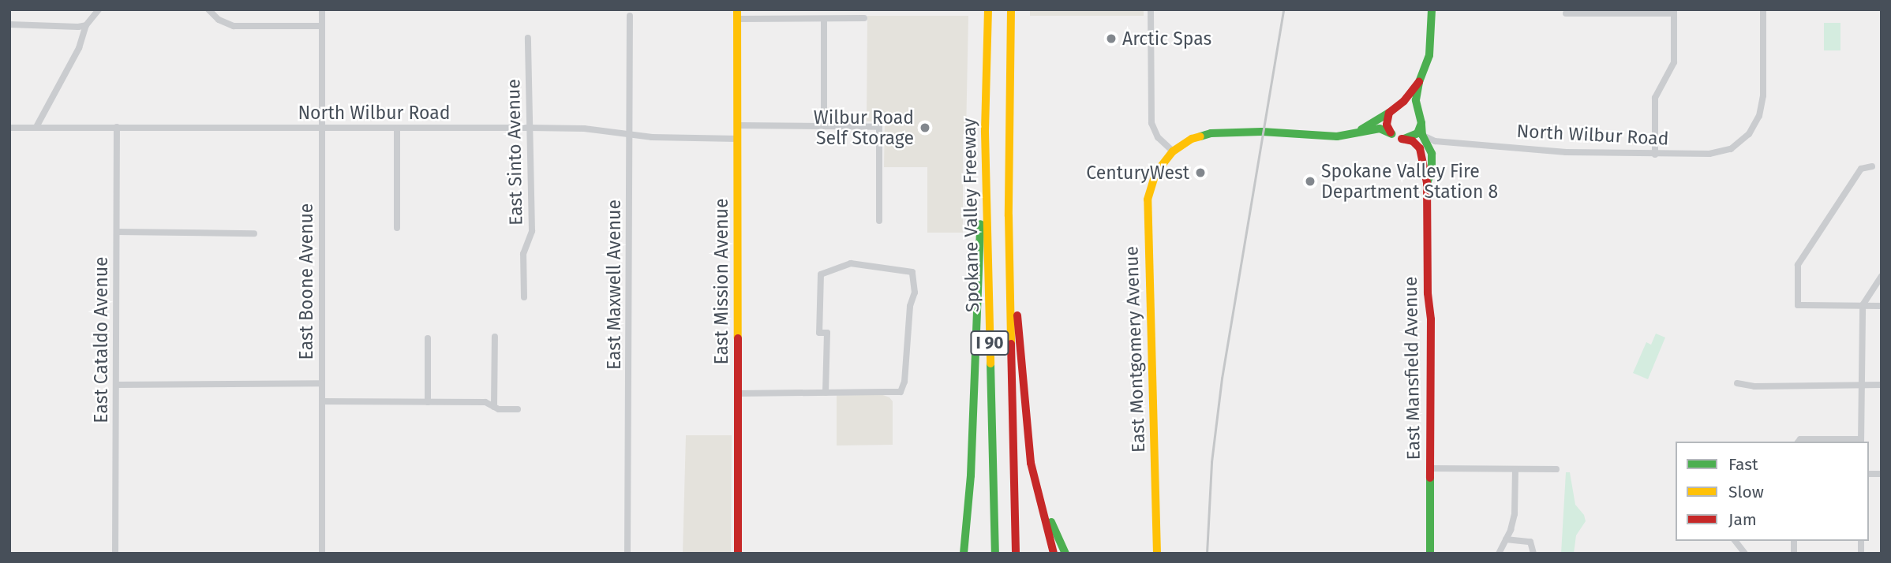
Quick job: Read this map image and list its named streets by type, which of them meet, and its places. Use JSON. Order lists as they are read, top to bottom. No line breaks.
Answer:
{"streets":{"main road":["Spokane Valley Freeway","East Mission Avenue","I 90","East Montgomery Avenue","East Mansfield Avenue"],"street":["North Wilbur Road","East Sinto Avenue","East Boone Avenue","East Maxwell Avenue","East Cataldo Avenue"]},"crossings":[["North Wilbur Road","East Sinto Avenue"],["North Wilbur Road","East Boone Avenue"],["North Wilbur Road","East Mission Avenue"],["North Wilbur Road","East Maxwell Avenue"],["North Wilbur Road","East Cataldo Avenue"]],"places":["Arctic Spas","Wilbur Road Self Storage","CenturyWest","Spokane Valley Fire Department Station 8"],"legend":["Fast","Slow","Jam"]}
